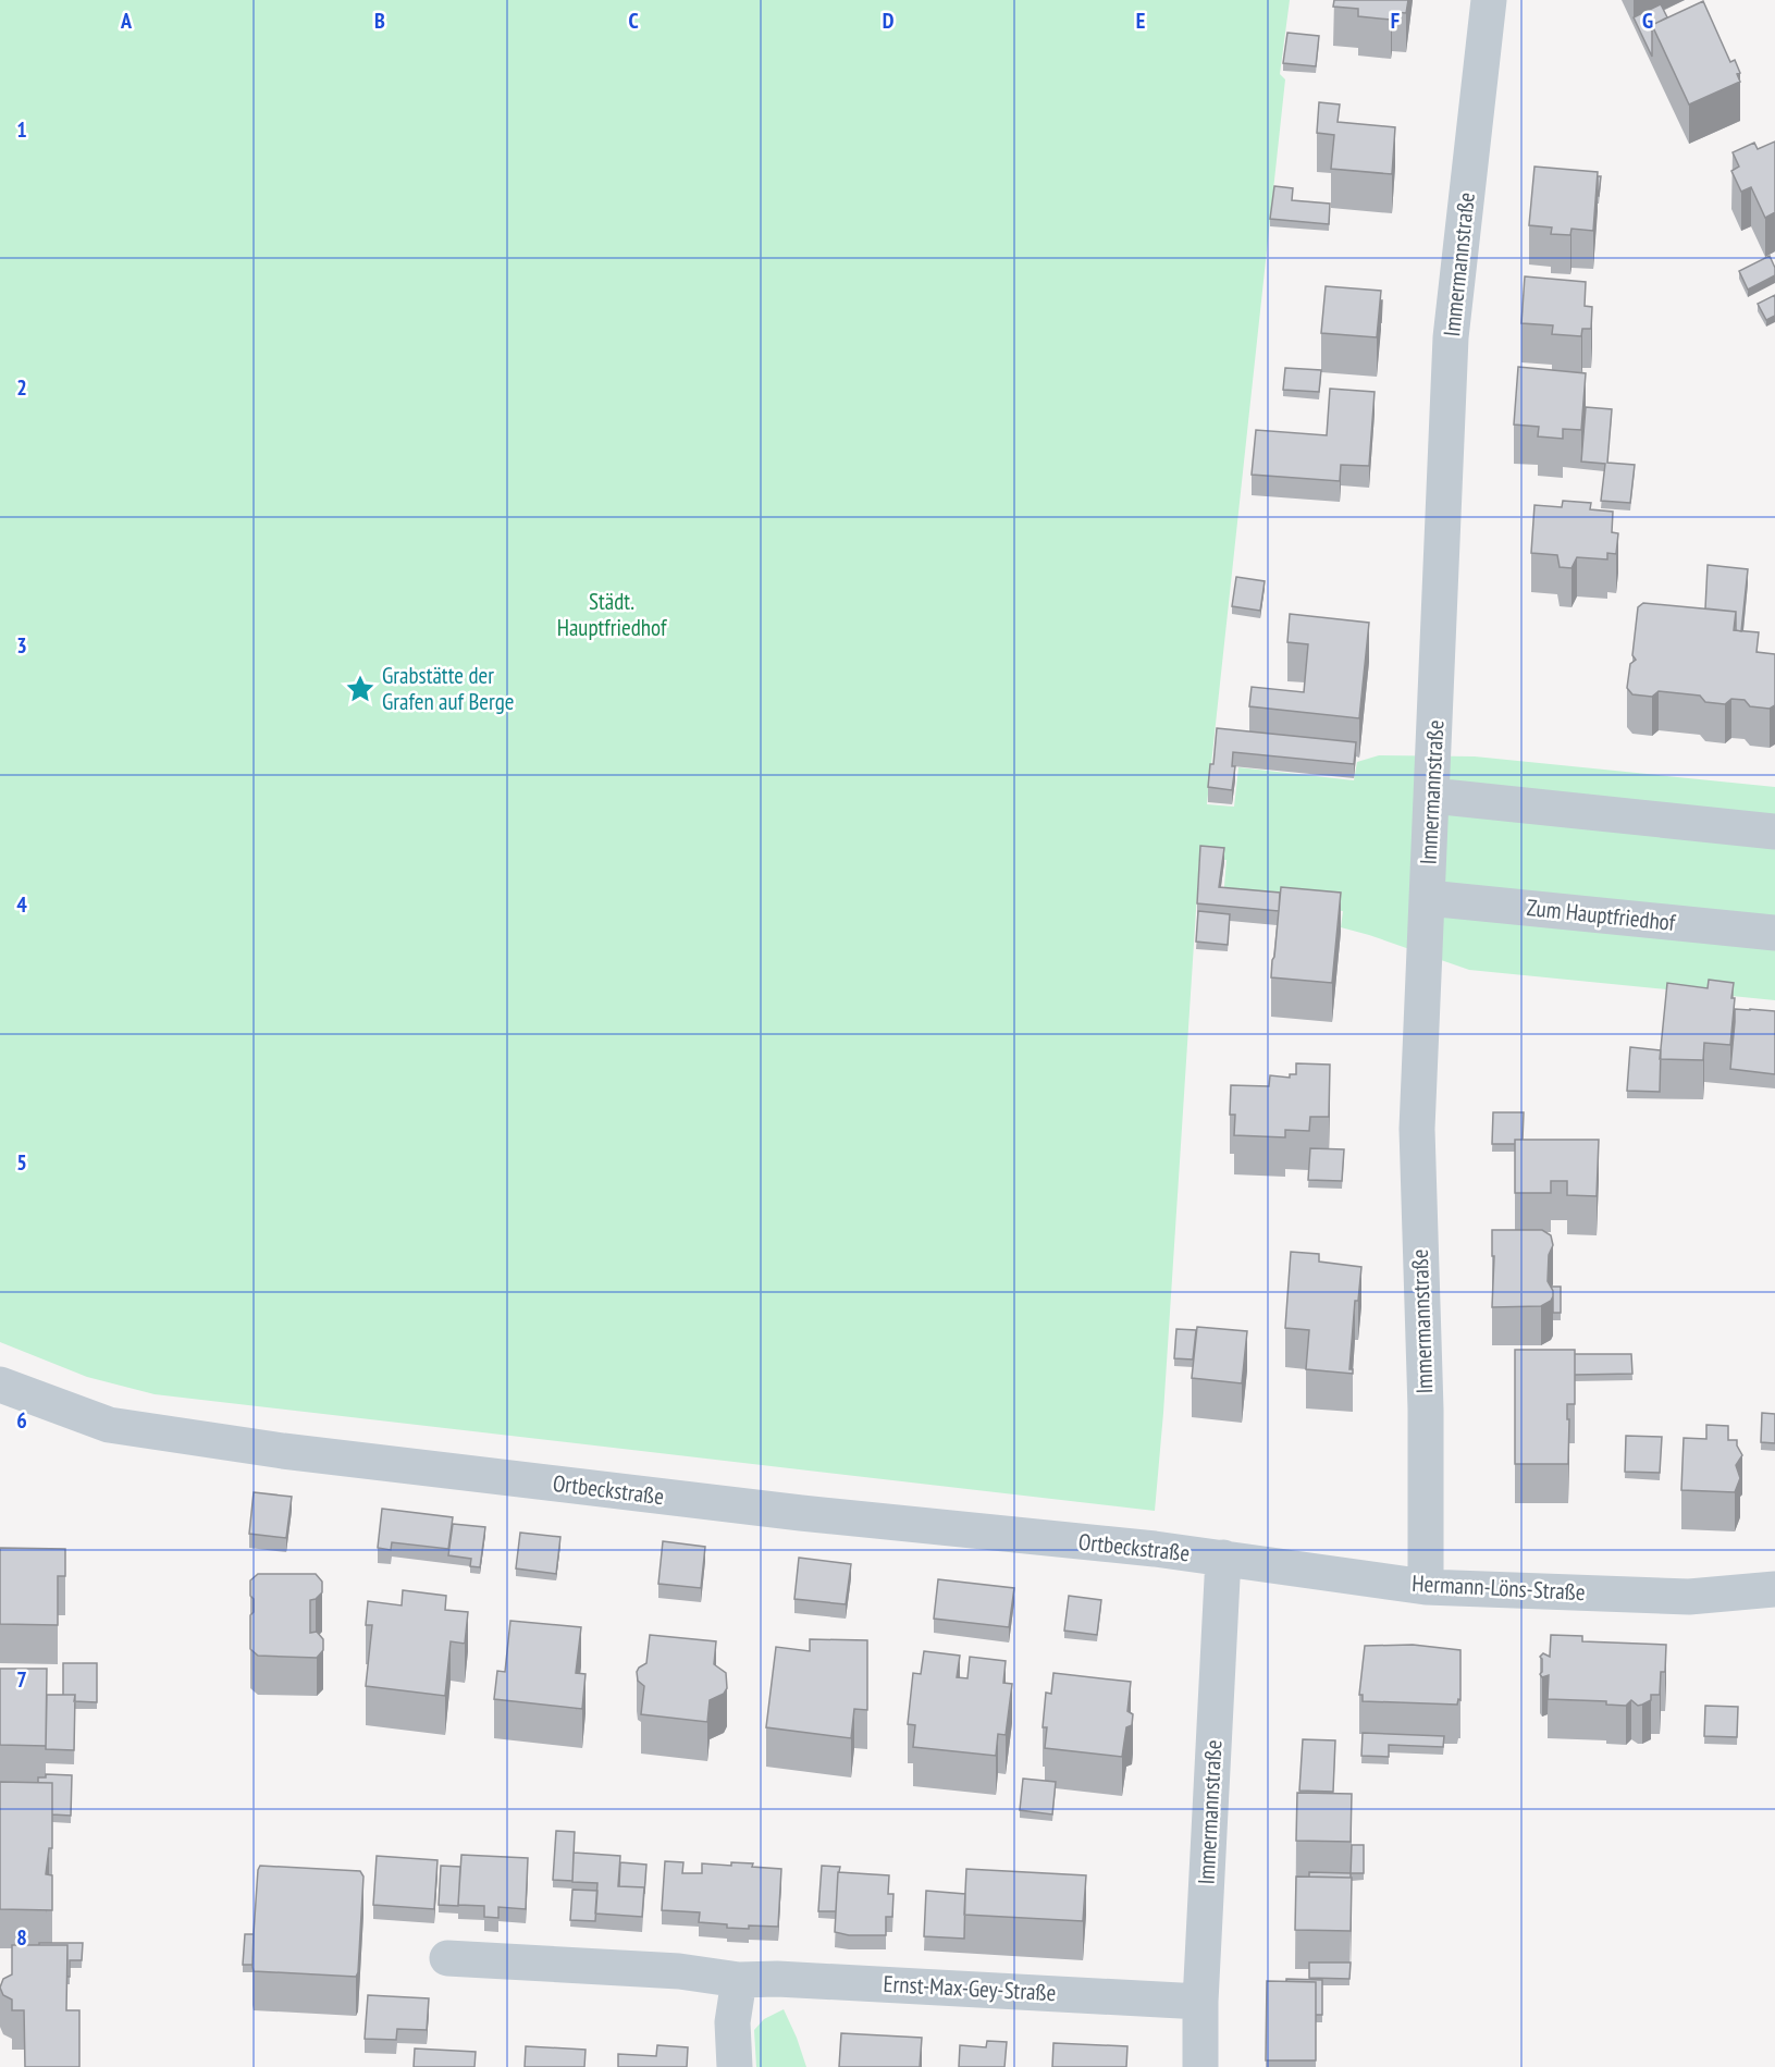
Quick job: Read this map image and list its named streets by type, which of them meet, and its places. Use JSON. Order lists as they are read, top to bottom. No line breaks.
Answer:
{"streets":{"street":["Immermannstraße","Zum Hauptfriedhof","Ortbeckstraße","Hermann-Löns-Straße","Ernst-Max-Gey-Straße"]},"crossings":[["Immermannstraße","Zum Hauptfriedhof"],["Immermannstraße","Ortbeckstraße"],["Immermannstraße","Hermann-Löns-Straße"],["Immermannstraße","Ernst-Max-Gey-Straße"],["Ortbeckstraße","Hermann-Löns-Straße"]],"parks":["Städt. Hauptfriedhof"],"places":{"place":["Grabstätte der Grafen auf Berge"]},"grid":{"columns":["A","B","C","D","E","F","G"],"rows":["1","2","3","4","5","6","7","8"]}}
